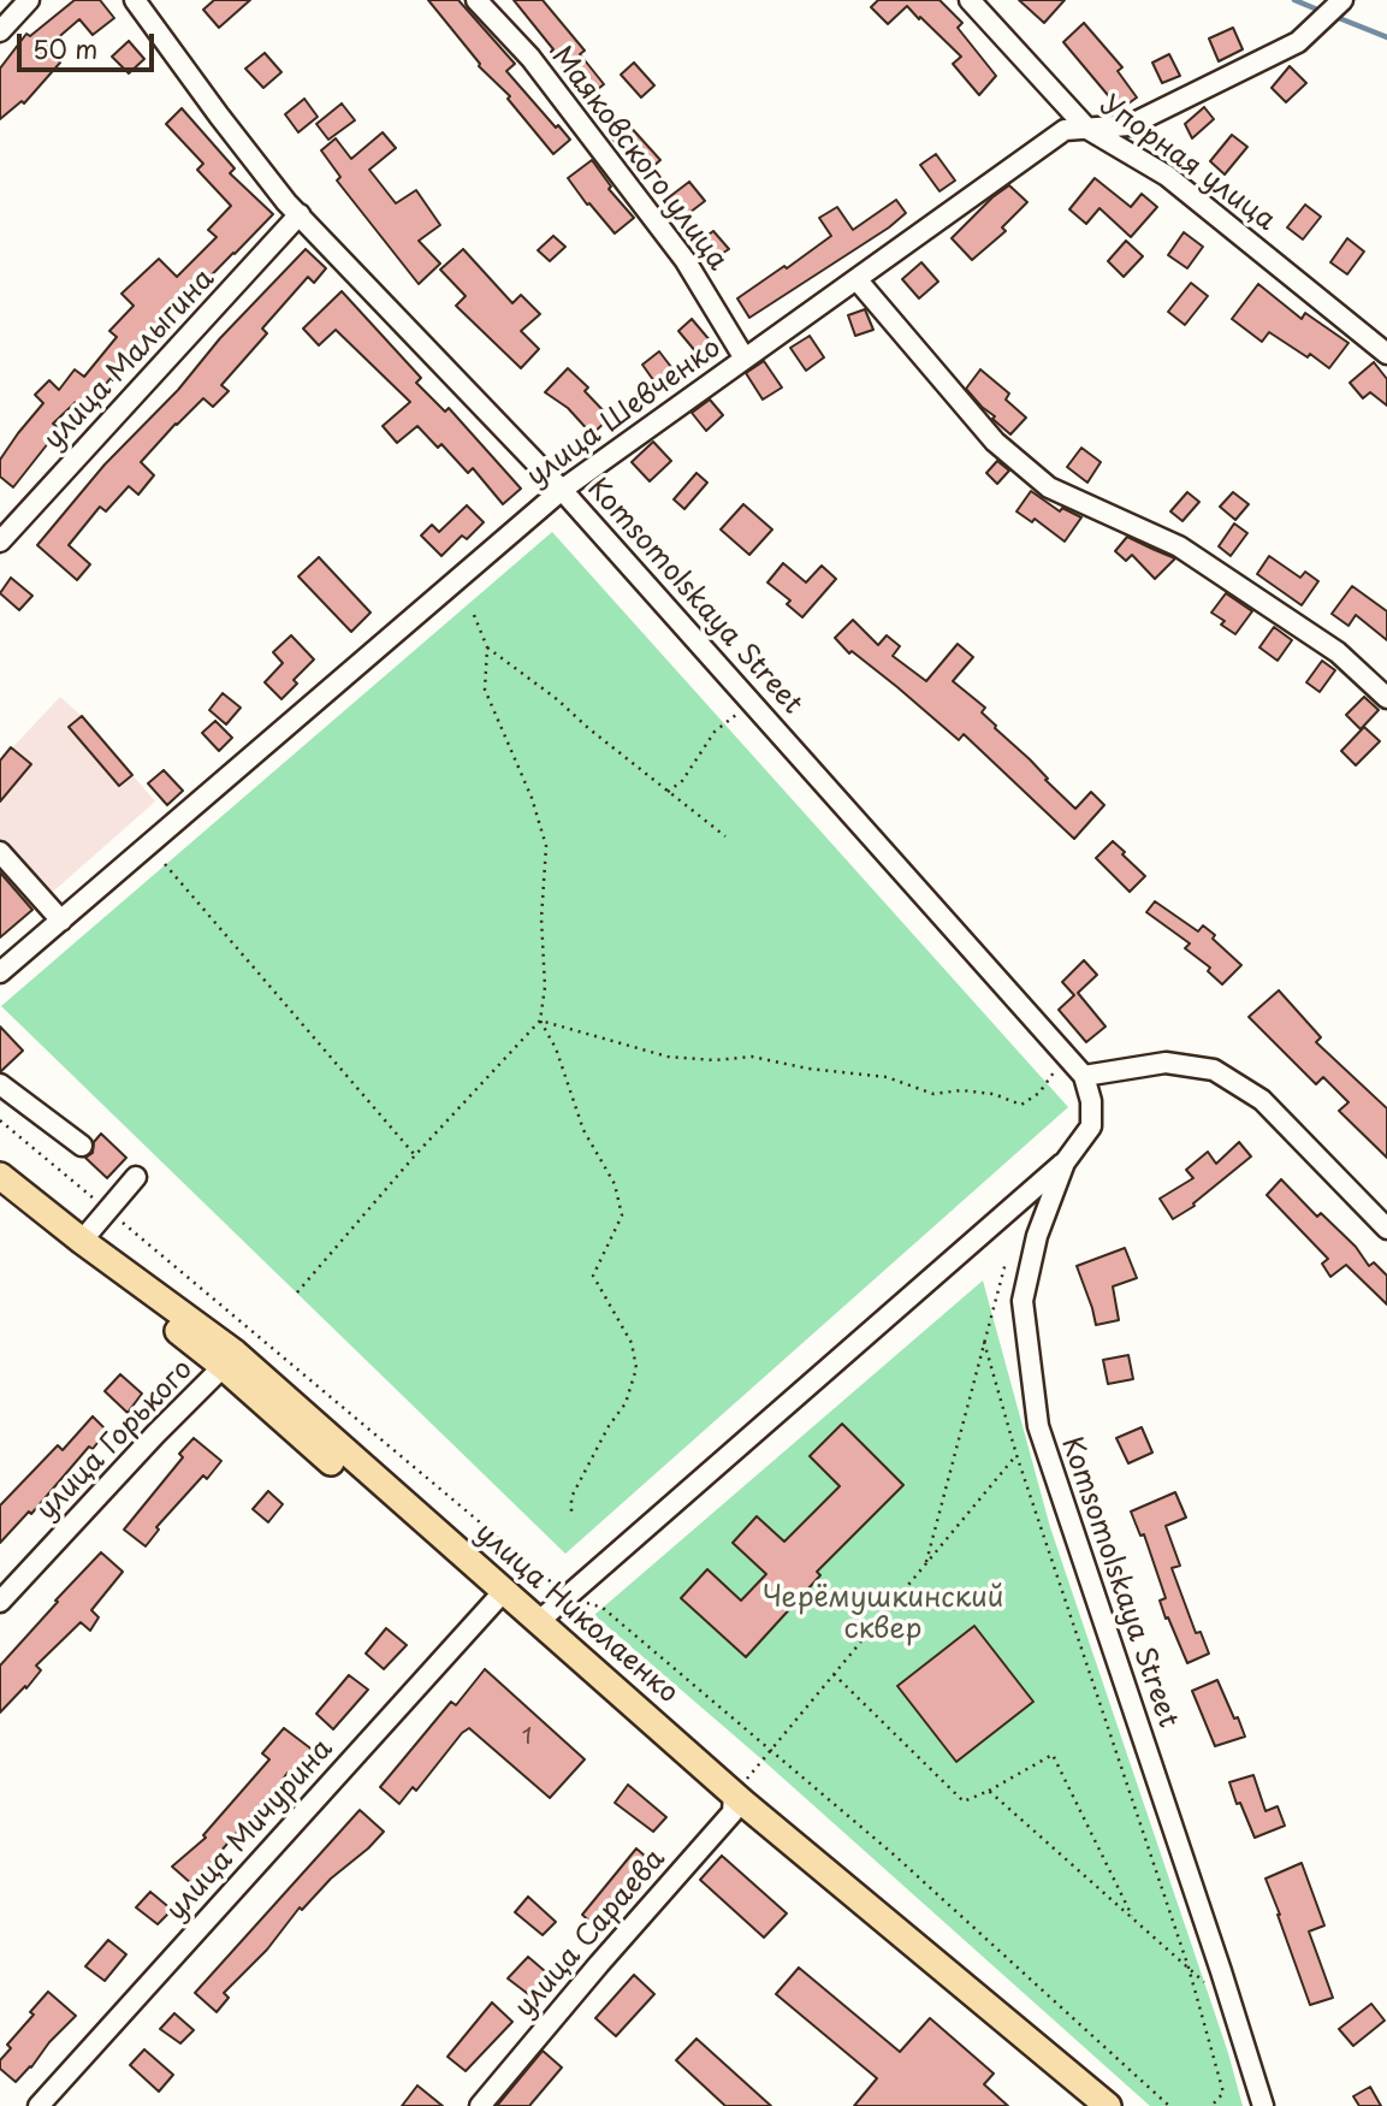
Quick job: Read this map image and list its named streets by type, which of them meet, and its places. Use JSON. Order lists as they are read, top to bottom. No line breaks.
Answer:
{"streets":{"main road":["улица Николаенко"],"street":["Маяковского улица","Упорная улица","улица Малыгина","улица Шевченко","Komsomolskaya Street","улица Горького","улица Мичурина","улица Сараева"]},"crossings":[["Маяковского улица","улица Шевченко"],["Упорная улица","улица Шевченко"],["улица Малыгина","Komsomolskaya Street"],["улица Шевченко","Komsomolskaya Street"],["улица Горького","улица Николаенко"],["улица Николаенко","улица Мичурина"],["улица Николаенко","улица Сараева"]],"parks":["Черёмушкинский сквер"],"house_numbers":["1"],"scale_bar":"50 m"}
